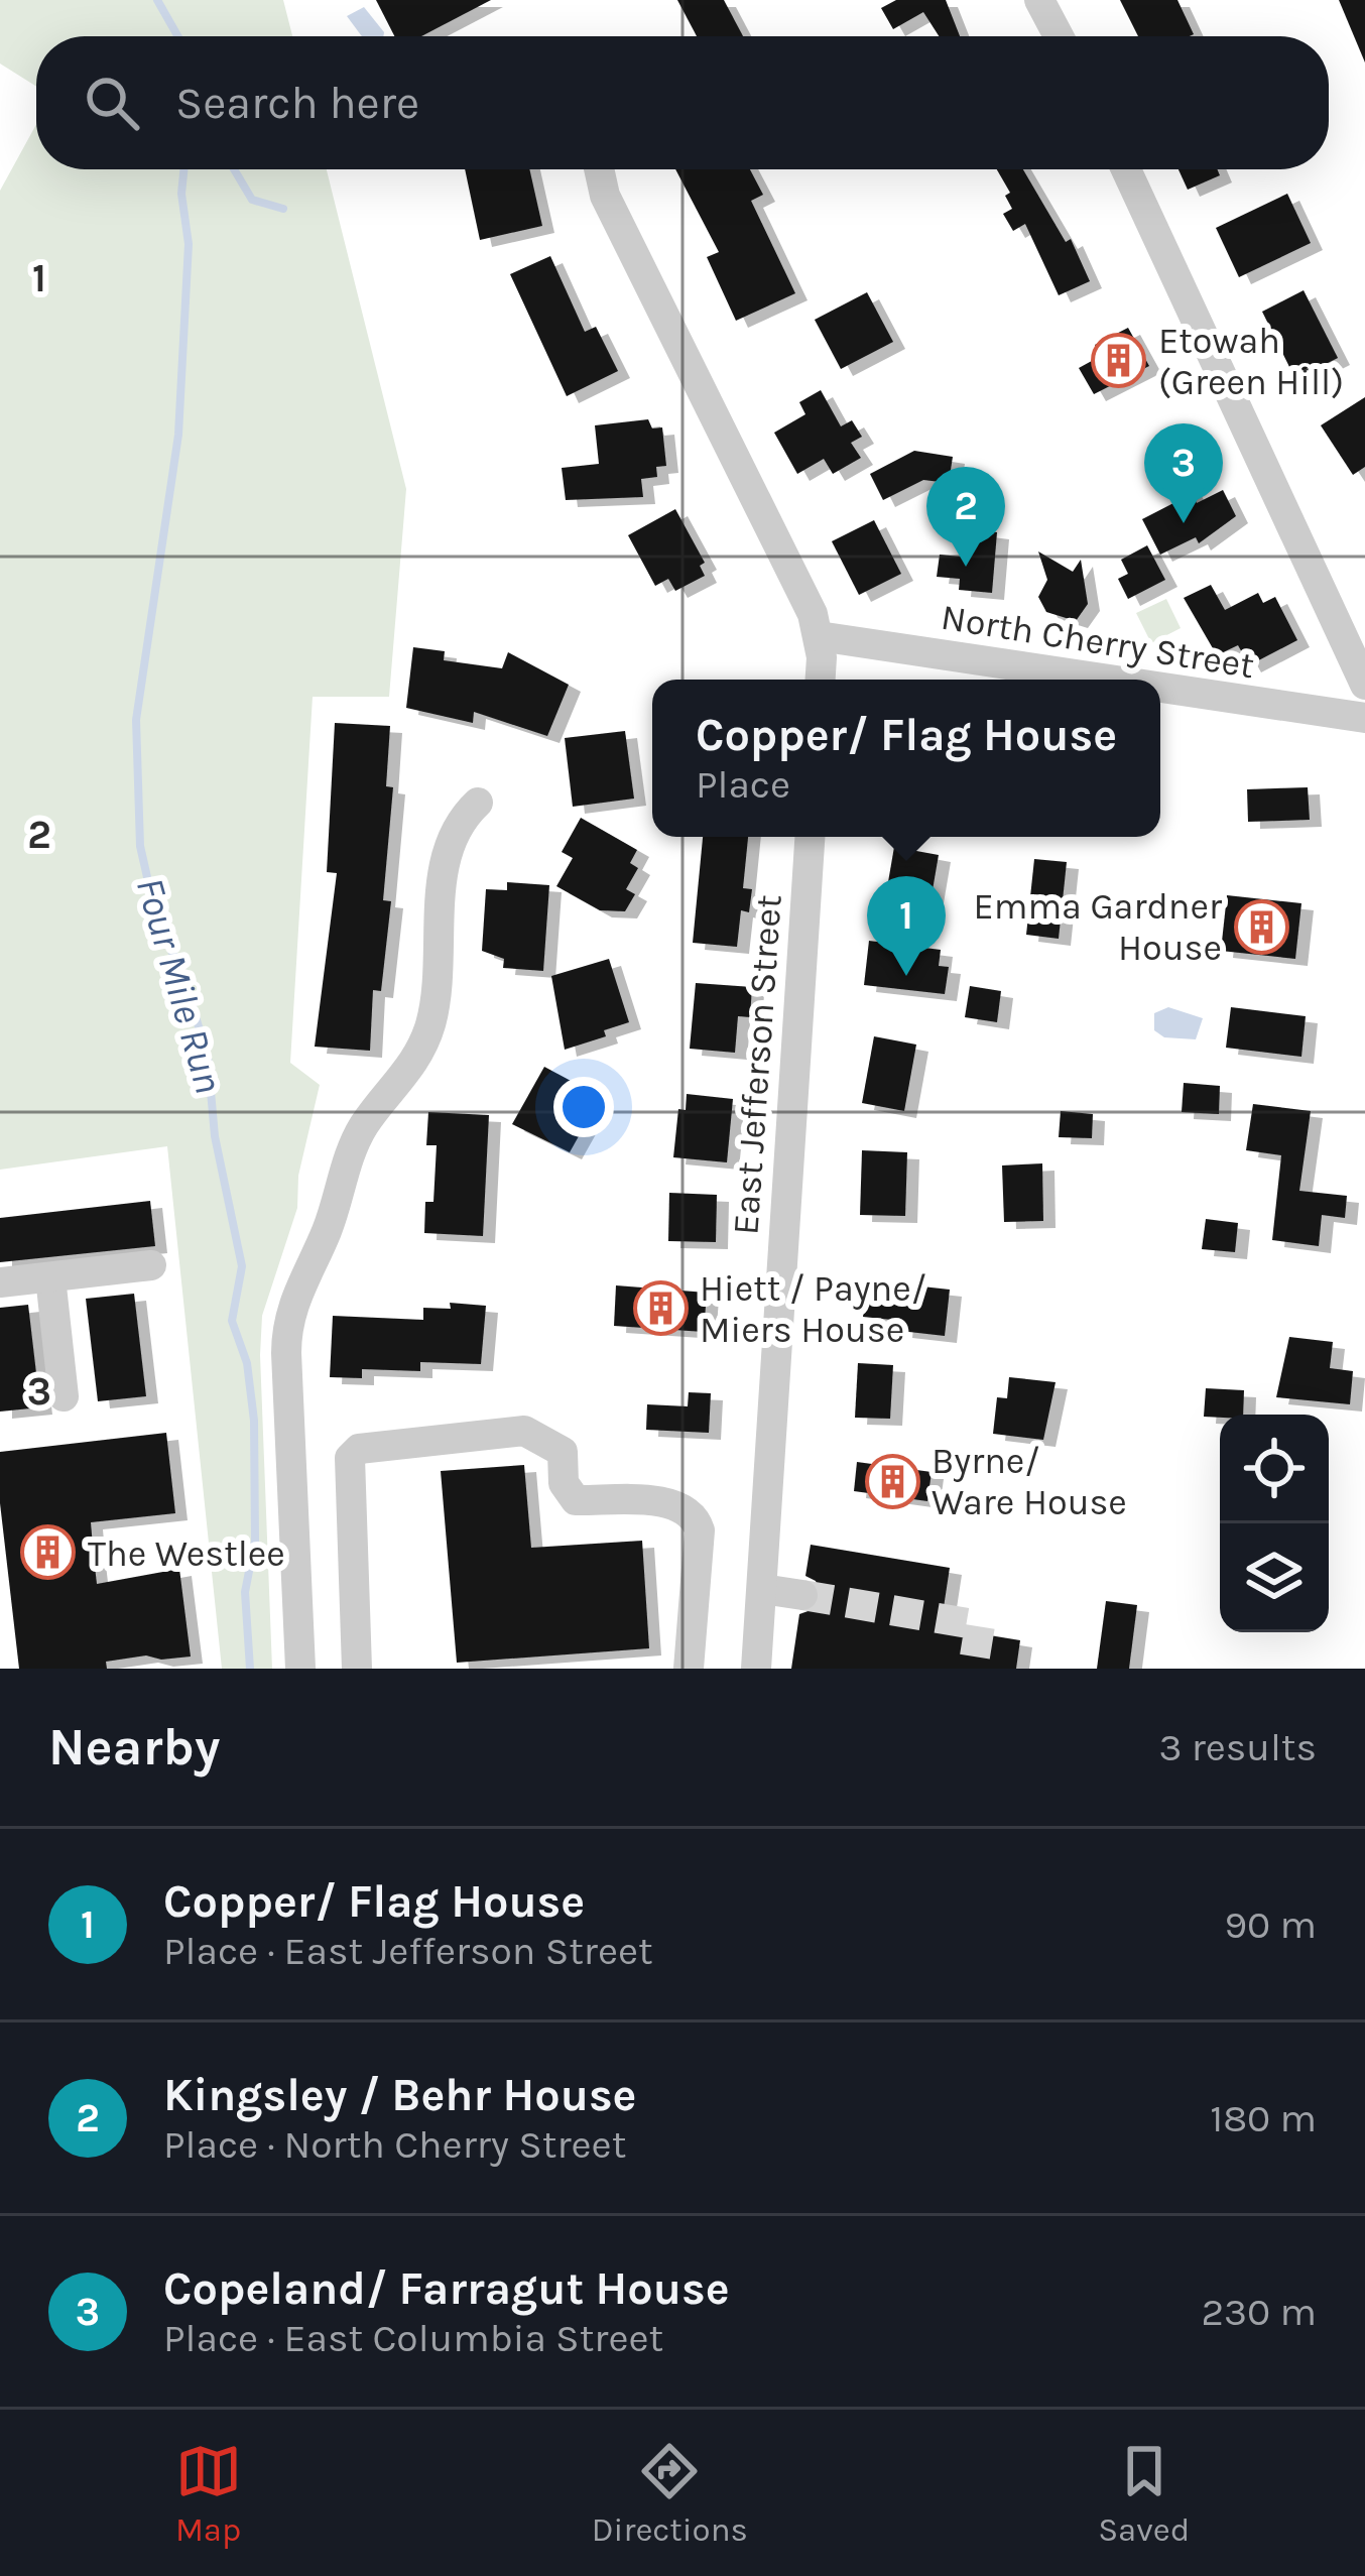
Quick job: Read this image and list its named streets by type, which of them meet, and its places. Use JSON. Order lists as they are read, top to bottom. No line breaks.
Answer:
{"streets":{"street":["North Cherry Street","East Jefferson Street"]},"water":["Four Mile Run"],"places":{"building":["Etowah (Green Hill)","Emma Gardner House","Hiett / Payne/ Miers House","Byrne/ Ware House","The Westlee"]},"page":{"search":"Search here","pins":["3","2","1"],"popup":["Copper/ Flag House","Place"],"heading":["Nearby","3 results"],"list":[{"mark":"1","name":"Copper/ Flag House","note":"Place · East Jefferson Street","value":"90 m"},{"mark":"2","name":"Kingsley / Behr House","note":"Place · North Cherry Street","value":"180 m"},{"mark":"3","name":"Copeland/ Farragut House","note":"Place · East Columbia Street","value":"230 m"}],"nav":["Map","Directions","Saved"]},"grid":{"rows":["1","2","3"]}}
